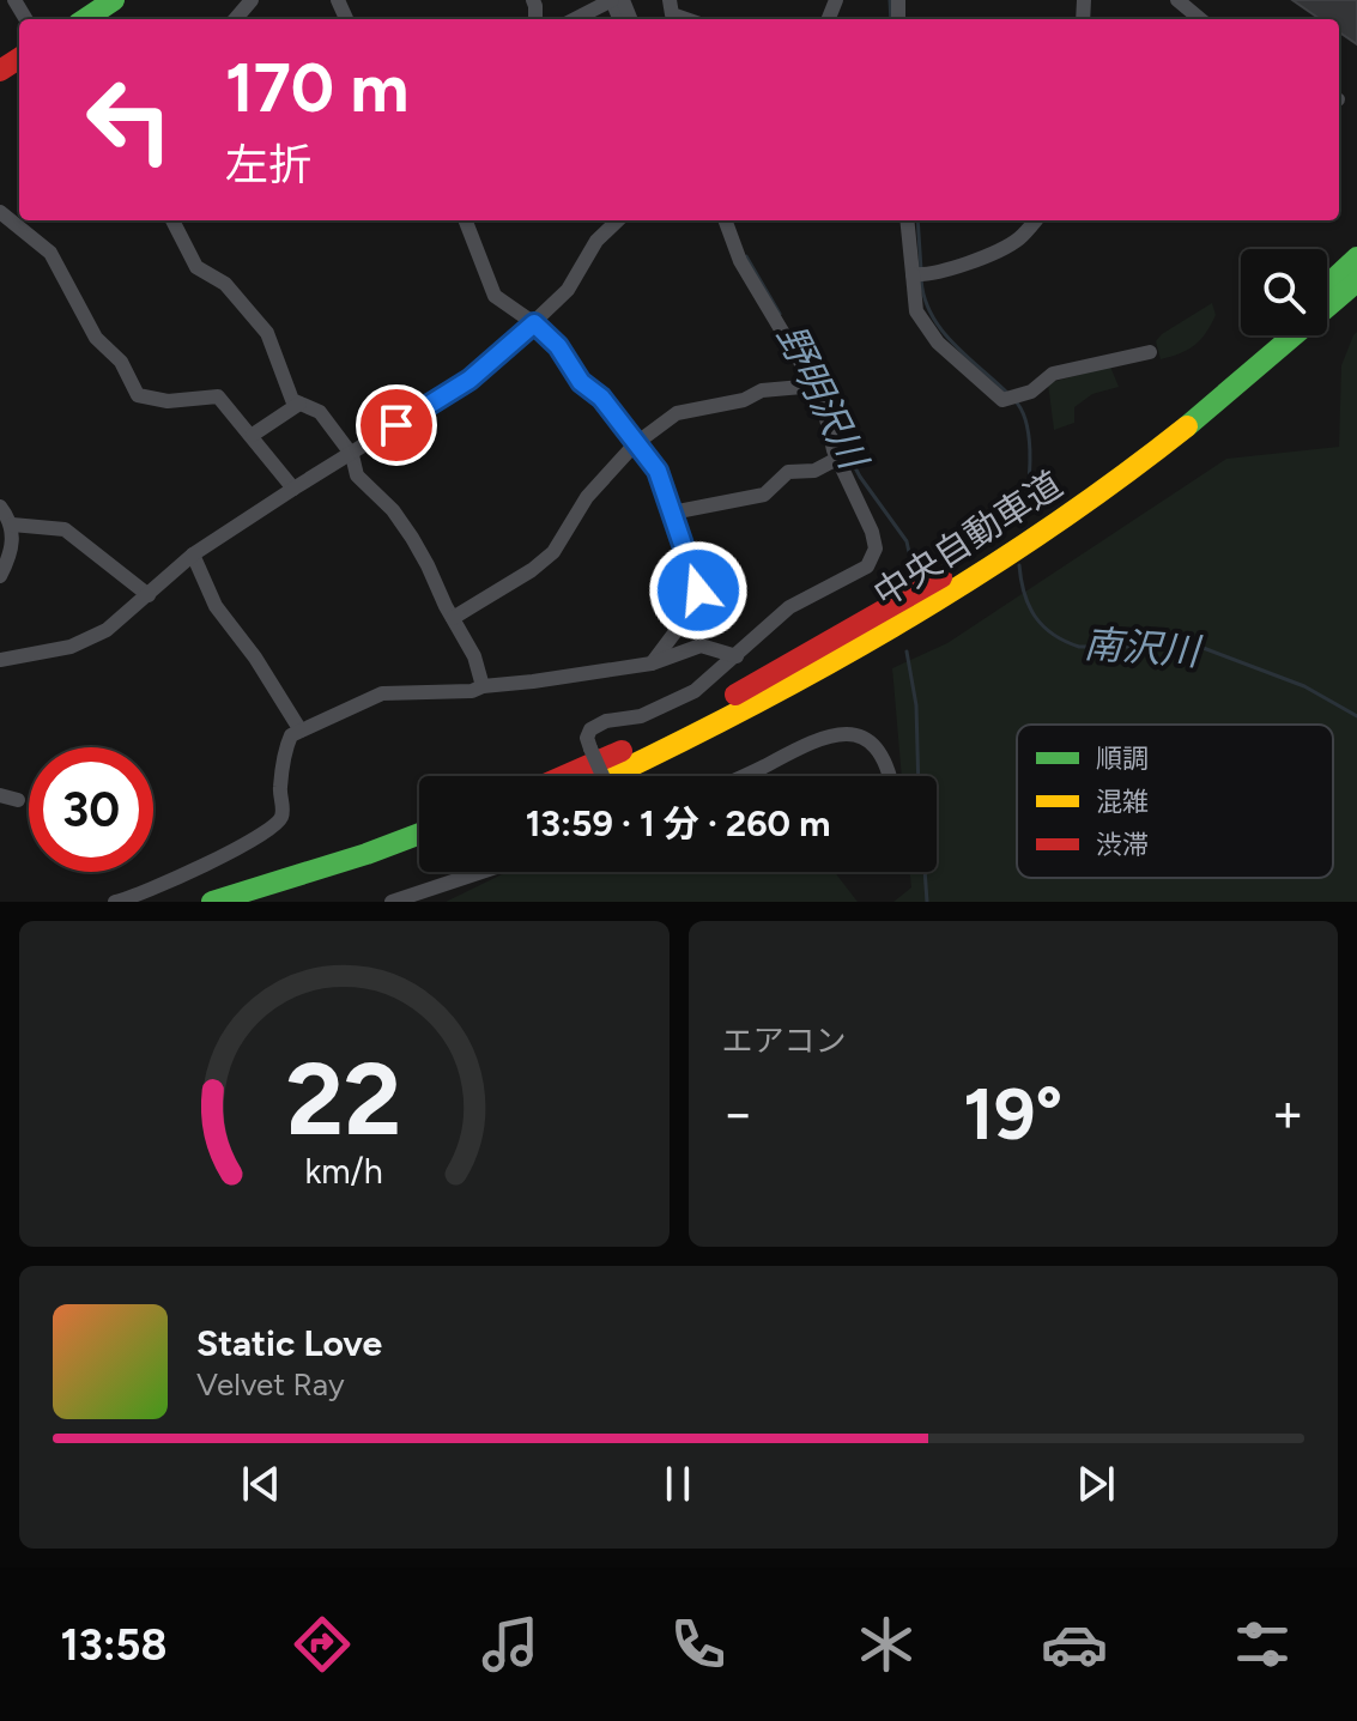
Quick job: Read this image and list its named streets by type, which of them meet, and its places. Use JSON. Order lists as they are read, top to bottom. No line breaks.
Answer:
{"streets":{"main road":["中央自動車道"]},"water":["野明沢川","南沢川"],"legend":["順調","混雑","渋滞"],"page":{"turn":["170 m","左折"],"limit":"30","trip":"13:59 · 1 分 · 260 m","tile":"エアコン","heat":["−","19°","+"],"song":["Static Love","Velvet Ray"],"tabs":"13:58","gauge":["22","km/h"]}}
